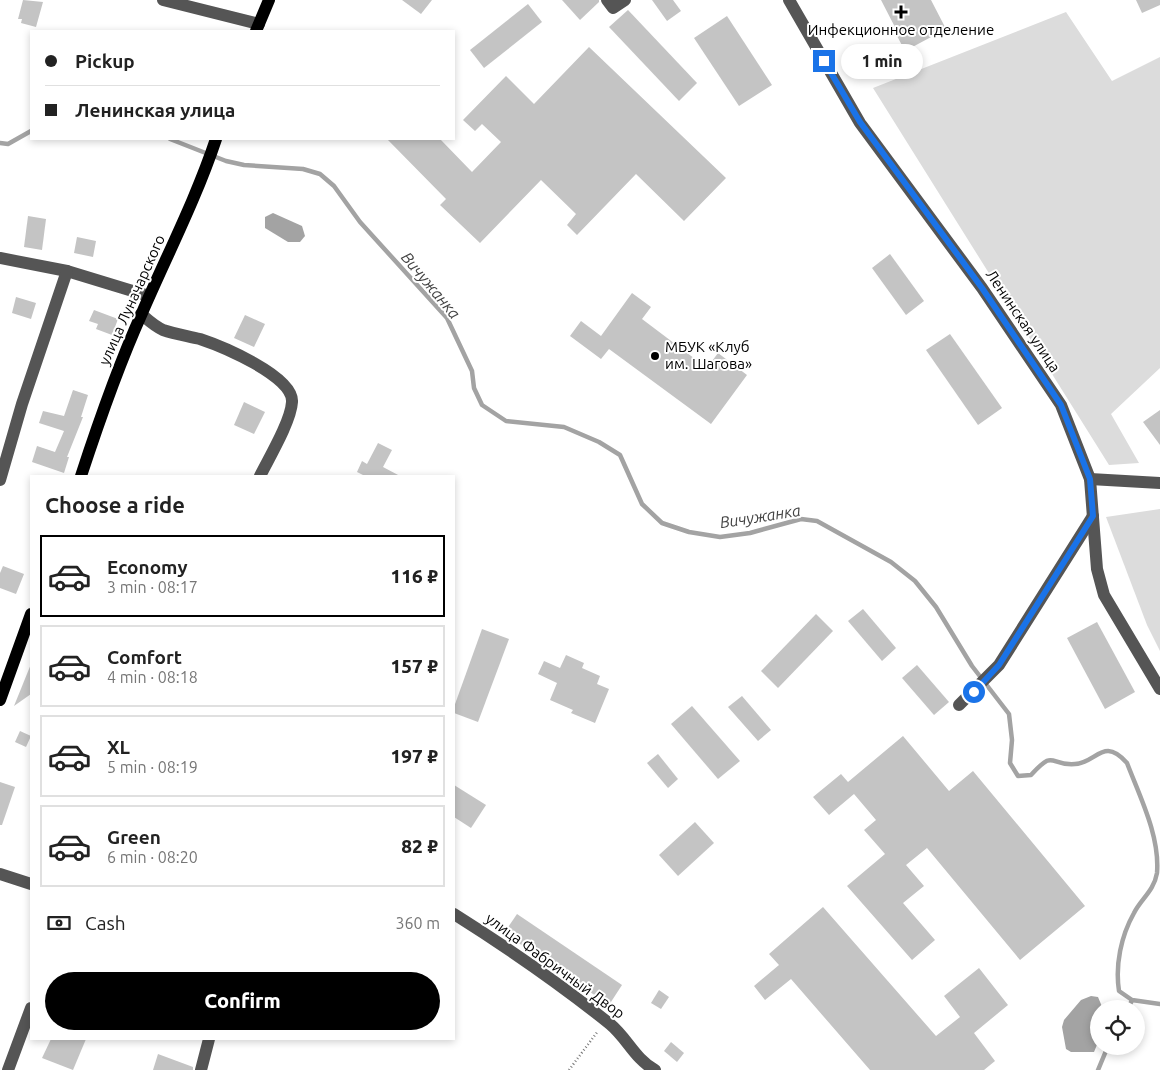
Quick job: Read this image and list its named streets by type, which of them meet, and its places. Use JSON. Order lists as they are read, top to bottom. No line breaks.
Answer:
{"streets":{"main road":["улица Луначарского"],"street":["Ленинская улица","улица Фабричный Двор"]},"water":["Вичужанка"],"places":{"health":["Инфекционное отделение"],"other":["МБУК «Клуб им. Шагова»"]},"page":{"banner":["Pickup","Ленинская улица"],"bubble":"1 min","heading":"Choose a ride","list":[{"name":"Economy","note":"3 min · 08:17","value":"116 ₽"},{"name":"Comfort","note":"4 min · 08:18","value":"157 ₽"},{"name":"XL","note":"5 min · 08:19","value":"197 ₽"},{"name":"Green","note":"6 min · 08:20","value":"82 ₽"}],"pay":["Cash","360 m"],"buttons":"Confirm"}}
